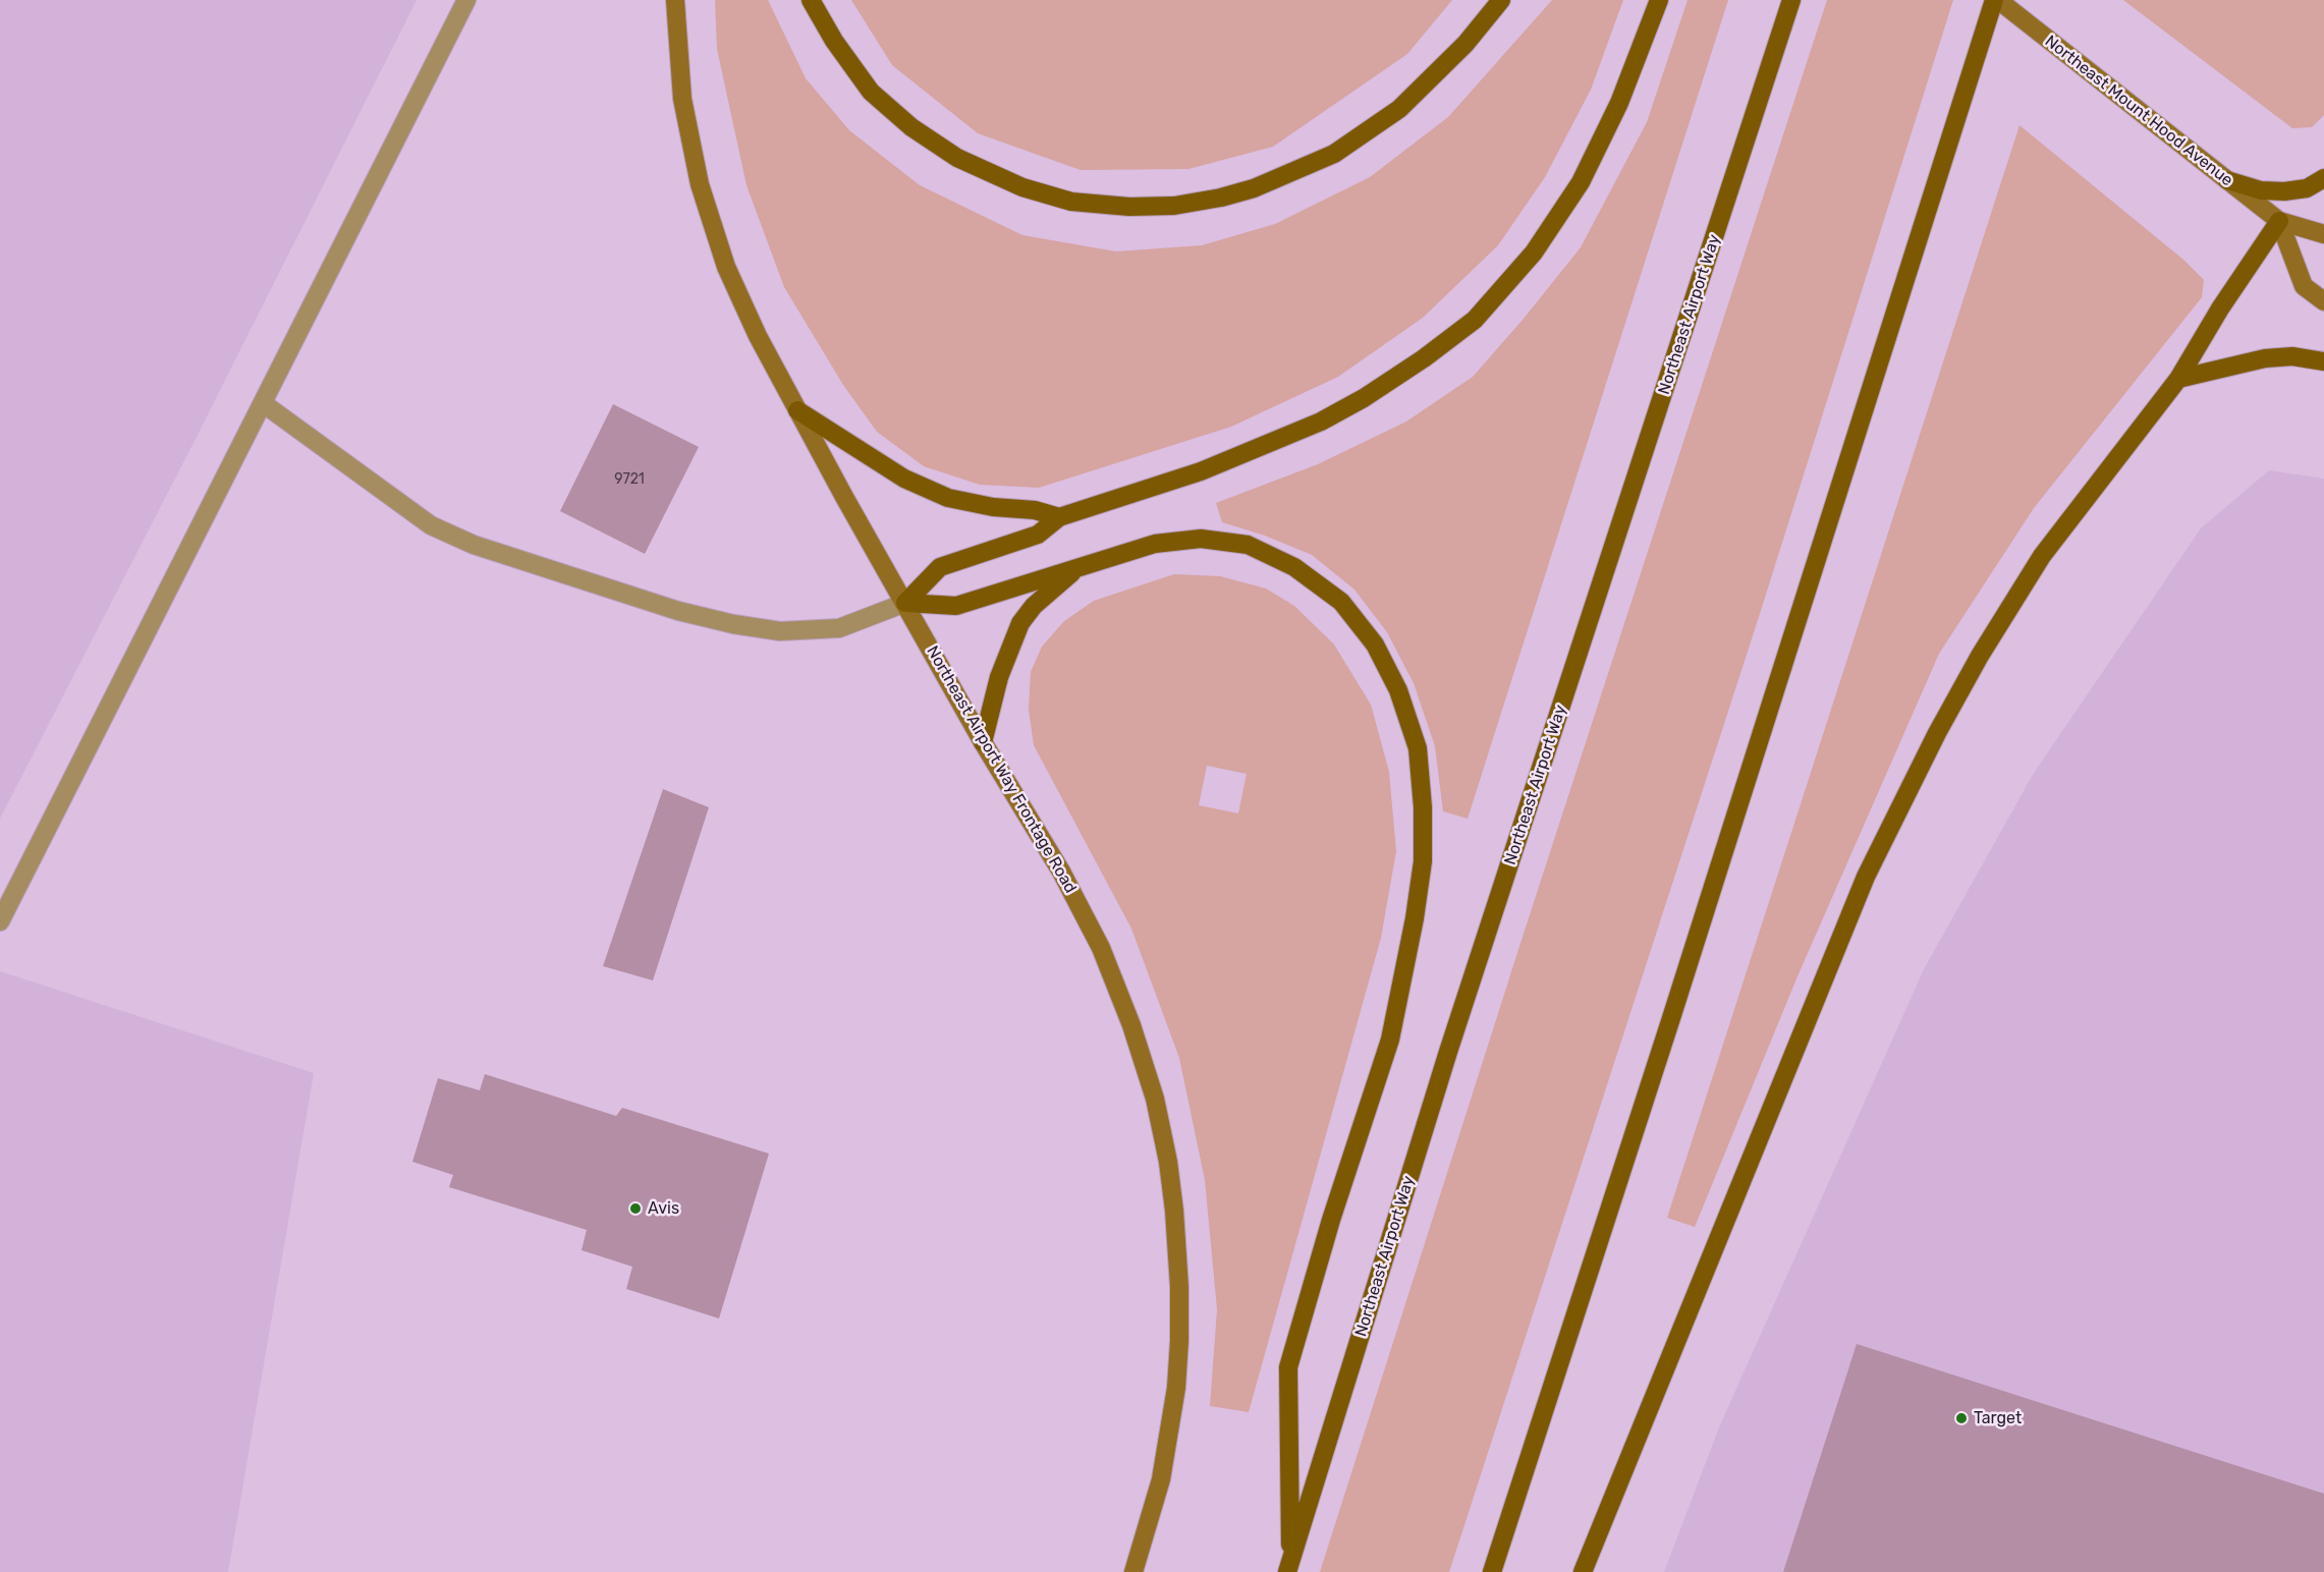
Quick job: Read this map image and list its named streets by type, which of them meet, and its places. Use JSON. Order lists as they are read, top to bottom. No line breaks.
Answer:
{"streets":{"main road":["Northeast Airport Way"],"street":["Northeast Mount Hood Avenue","Northeast Airport Way Frontage Road"]},"places":["Avis","Target"],"house_numbers":["9721"]}
